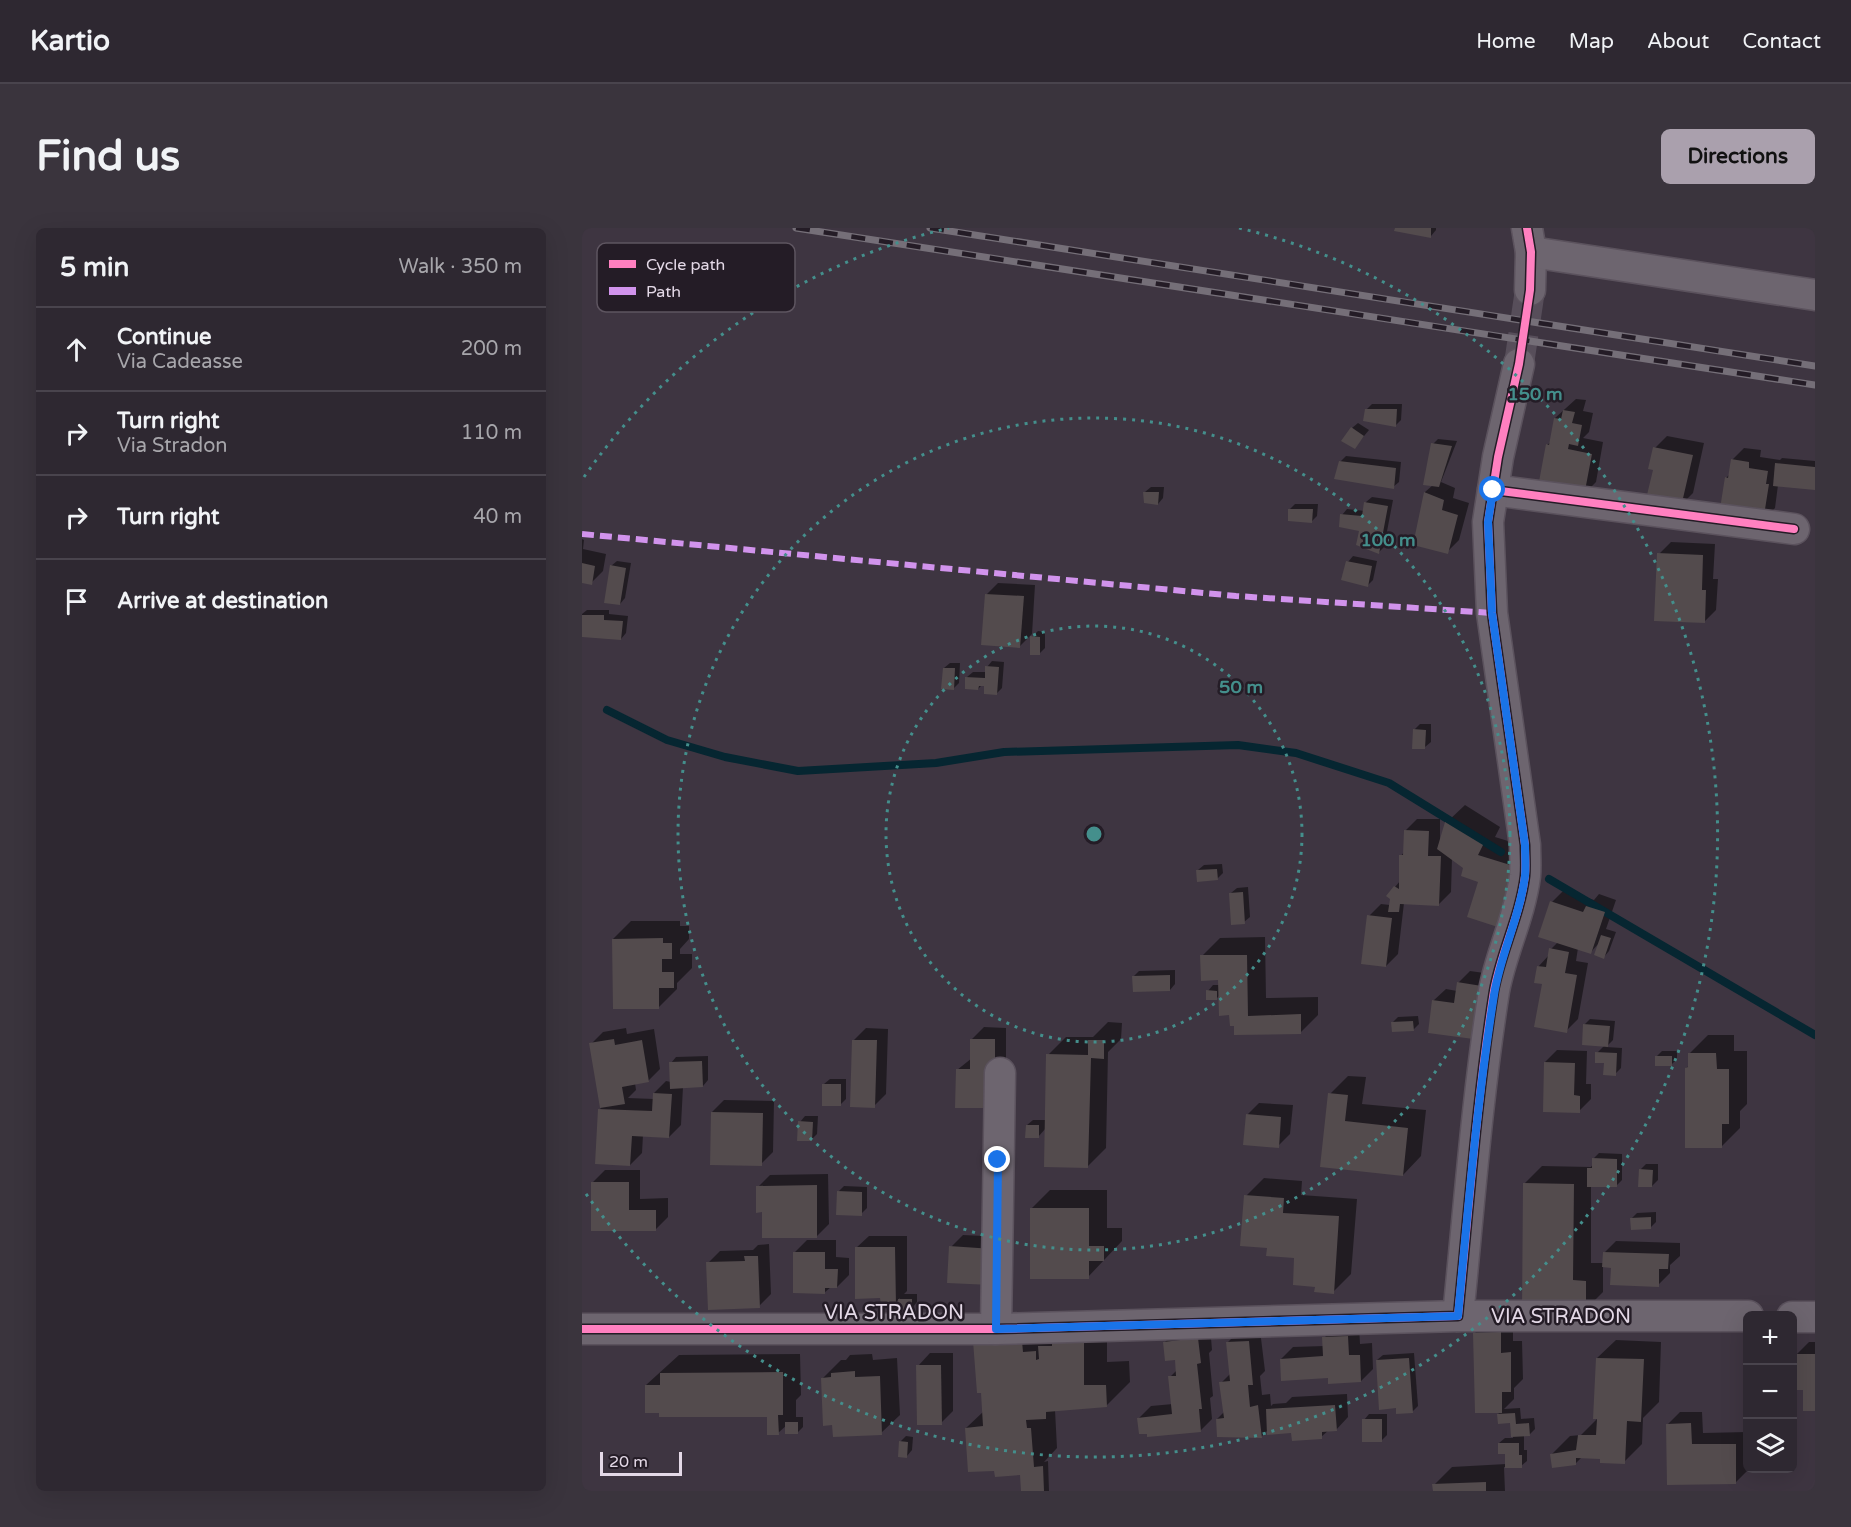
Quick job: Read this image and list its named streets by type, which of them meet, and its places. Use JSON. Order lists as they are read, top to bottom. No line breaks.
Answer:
{"streets":{"street":["VIA STRADON"]},"legend":["Cycle path","Path"],"scale_bar":"20 m","page":{"header":"Kartio","nav":["Home","Map","About","Contact"],"buttons":"Directions","title":"Find us","heading":["5 min","Walk · 350 m"],"list":[["Continue","Via Cadeasse","200 m"],["Turn right","Via Stradon","110 m"],["Turn right","40 m"],"Arrive at destination"],"map_buttons":["+","−"],"scale":"20 m"},"rings":["150 m","100 m","50 m"]}
